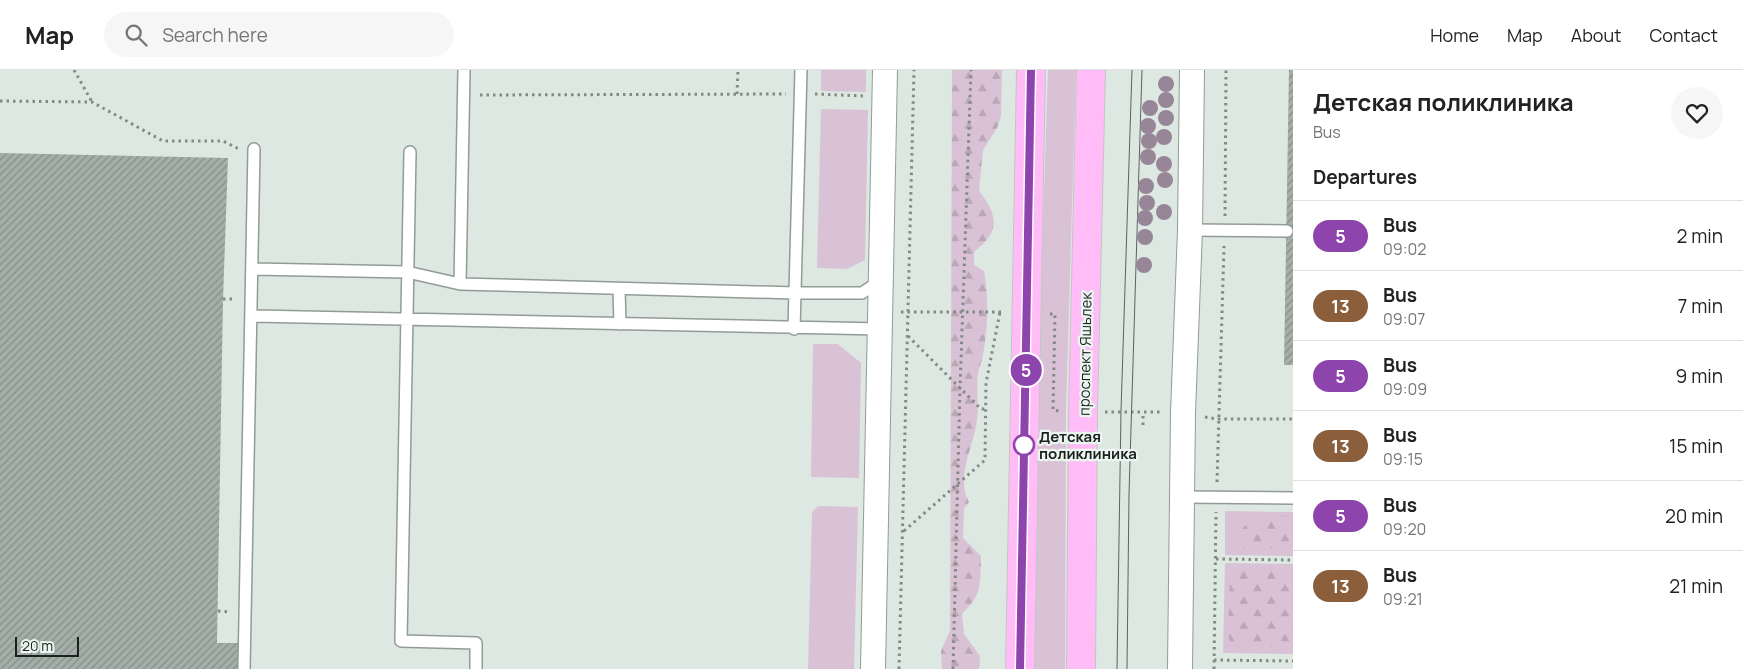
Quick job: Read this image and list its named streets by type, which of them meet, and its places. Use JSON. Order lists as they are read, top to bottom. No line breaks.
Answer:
{"streets":{"main road":["проспект Яшьлек"]},"places":["Детская поликлиника"],"lines":["bus line 5"],"scale_bar":"20 m","page":{"header":"Map","search":"Search here","nav":["Home","Map","About","Contact"],"on_map":"5","heading":[["Детская поликлиника","Bus"],"Departures"],"list":[{"mark":"5","name":"Bus","note":"09:02","value":"2 min"},{"mark":"13","name":"Bus","note":"09:07","value":"7 min"},{"mark":"5","name":"Bus","note":"09:09","value":"9 min"},{"mark":"13","name":"Bus","note":"09:15","value":"15 min"},{"mark":"5","name":"Bus","note":"09:20","value":"20 min"},{"mark":"13","name":"Bus","note":"09:21","value":"21 min"}],"scale":"20 m"}}
